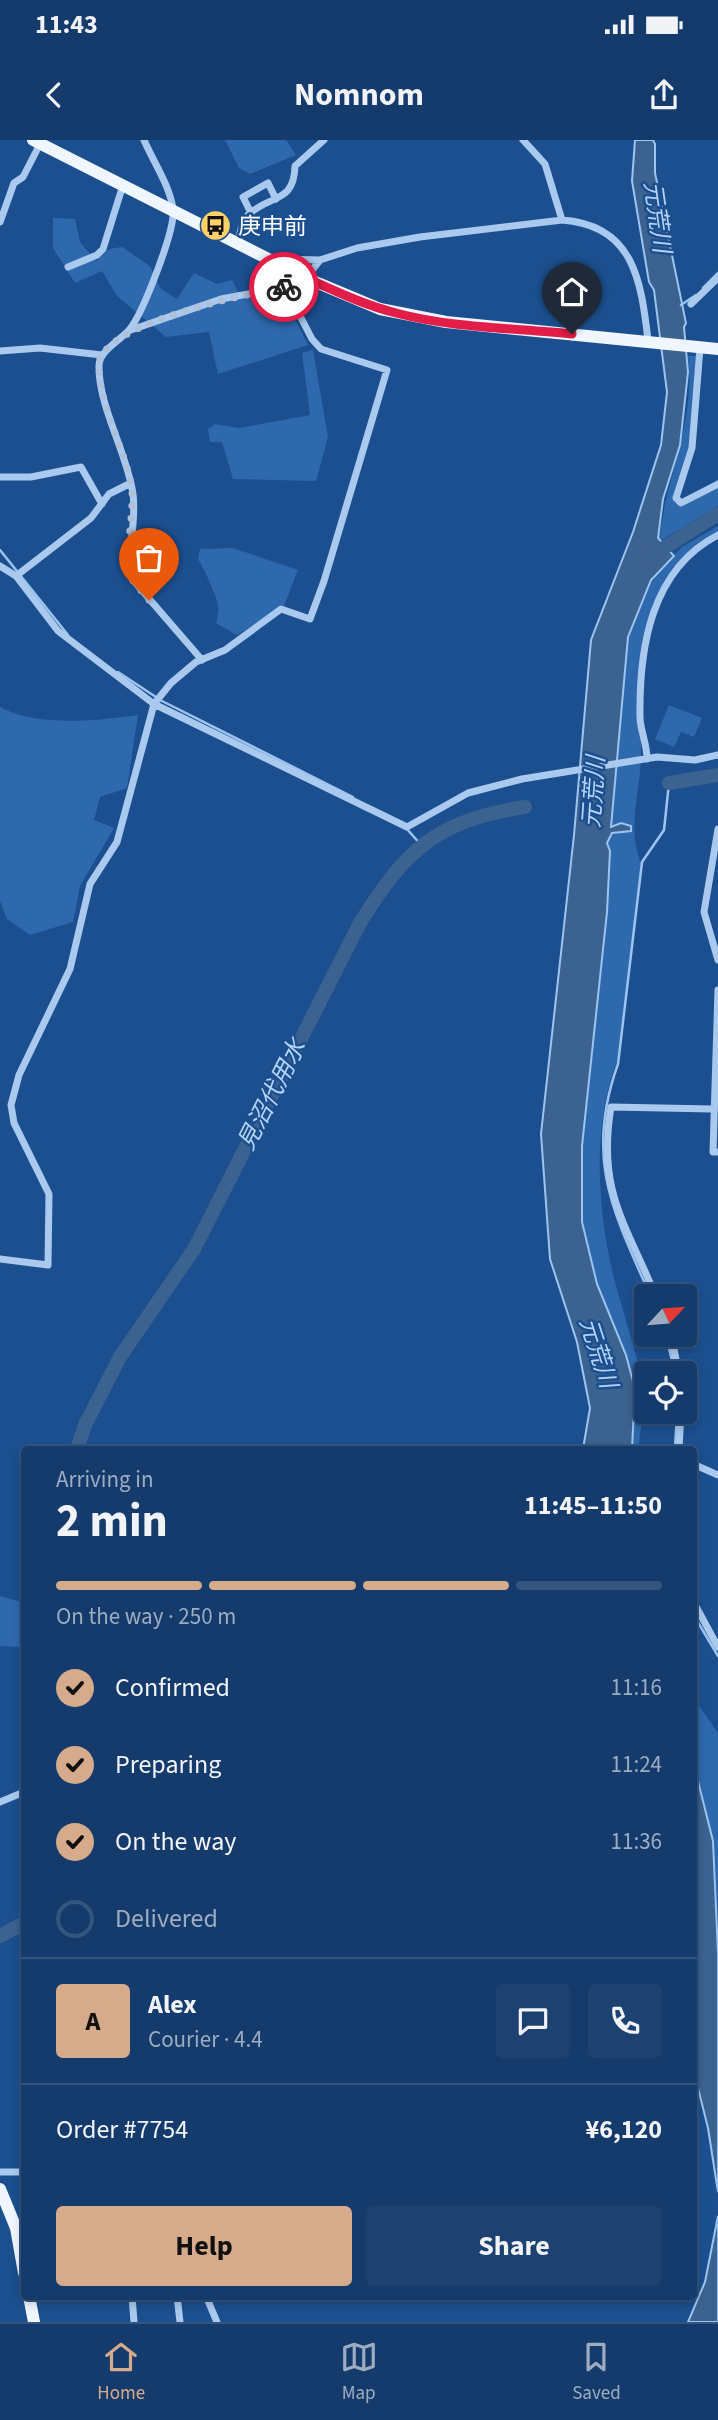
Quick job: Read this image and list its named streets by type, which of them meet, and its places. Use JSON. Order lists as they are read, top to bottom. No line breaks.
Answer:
{"water":["元荒川","見沼代用水"],"places":{"bus stop":["庚申前"]},"north":"top right","page":{"status":"11:43","header":"Nomnom","heading":["2 min","Arriving in","11:45–11:50"],"panel":["Alex","Courier · 4.4","Order #7754","¥6,120"],"bar":"On the way · 250 m","list":[["Confirmed","11:16"],["Preparing","11:24"],["On the way","11:36"],"Delivered"],"round":"A","buttons":["Help","Share"],"tabs":["Home","Map","Saved"]}}
